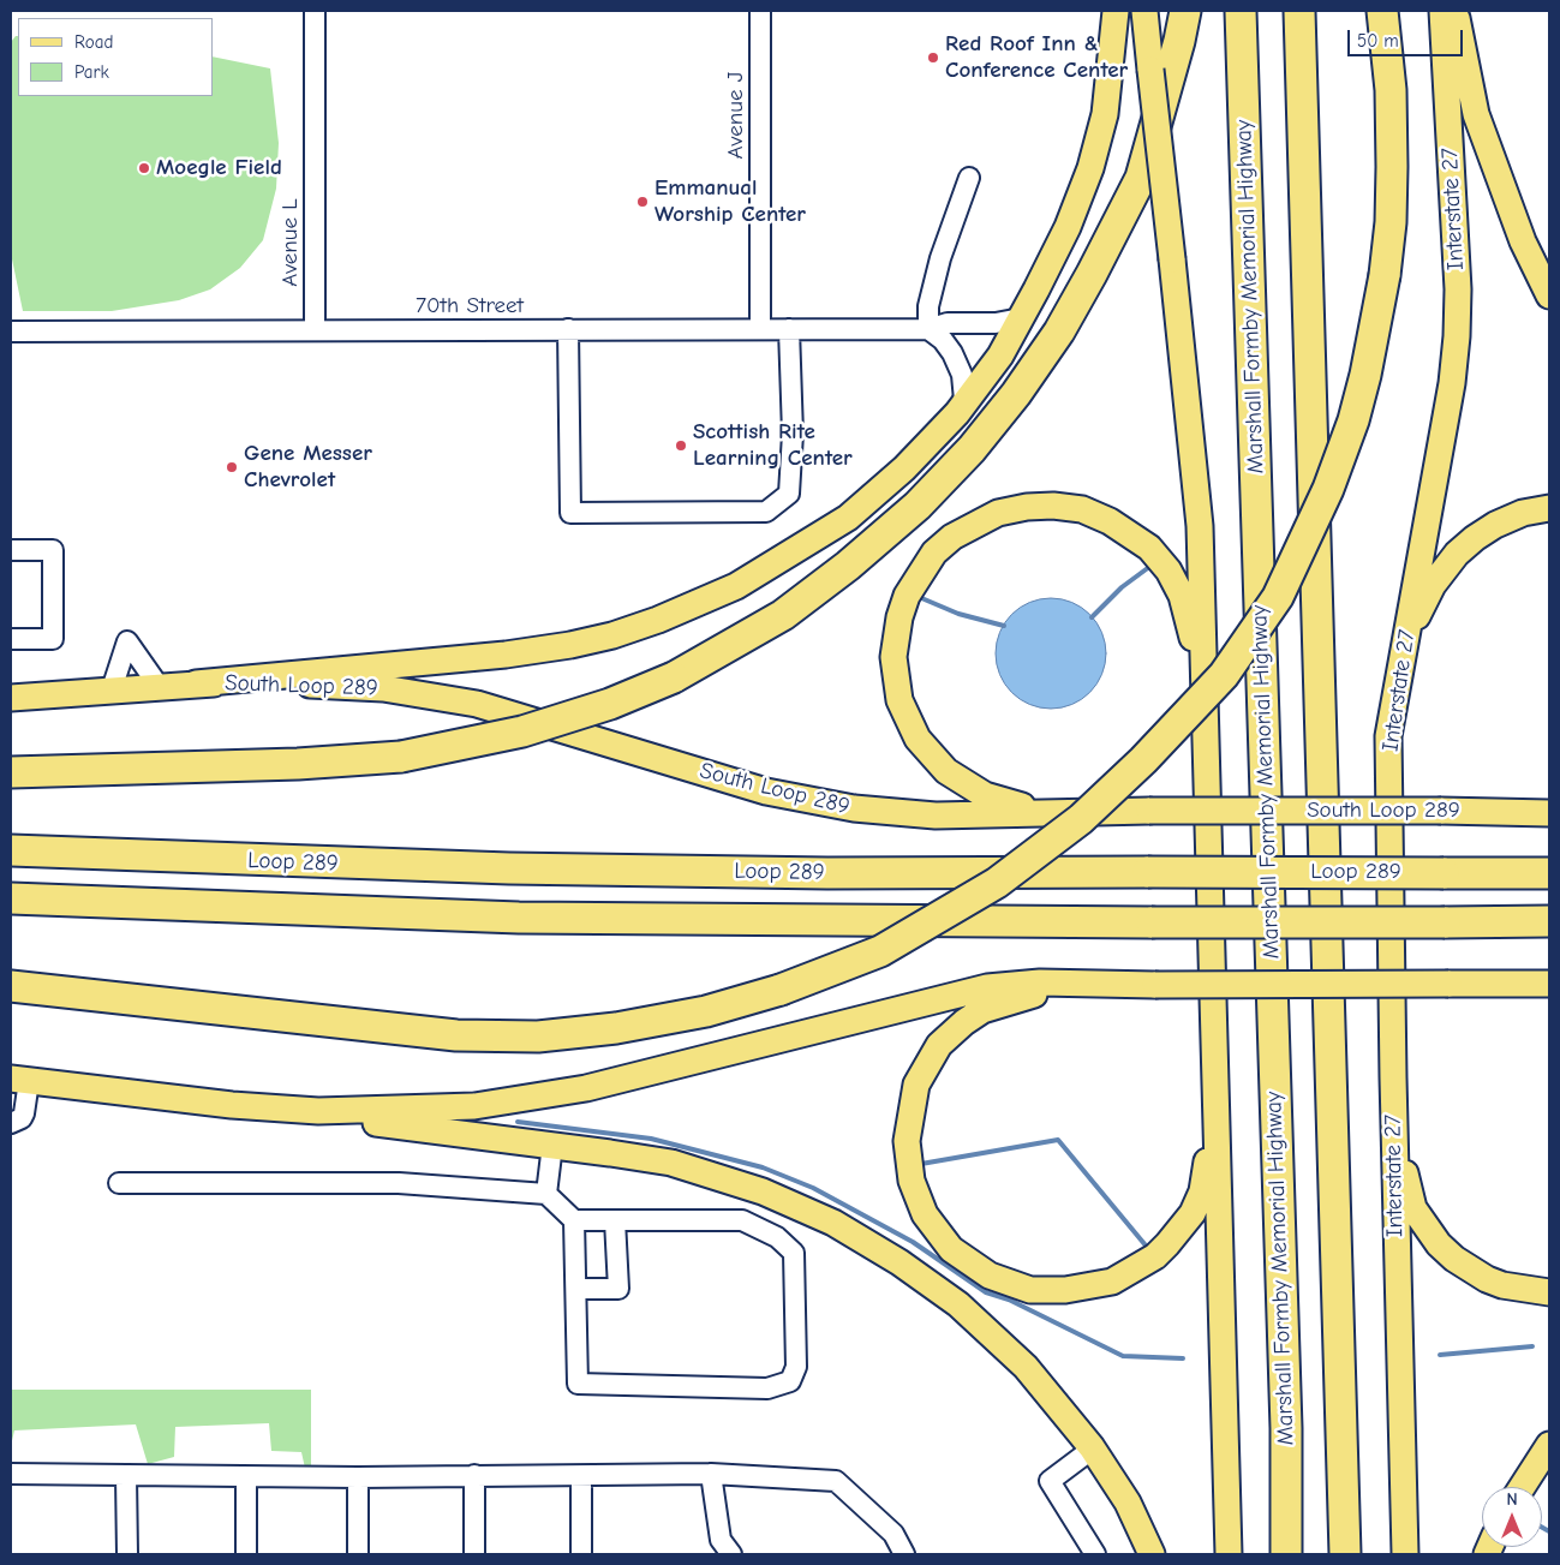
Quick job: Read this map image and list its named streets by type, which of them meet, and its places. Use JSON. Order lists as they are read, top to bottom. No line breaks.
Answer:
{"streets":{"highway":["Marshall Formby Memorial Highway","Loop 289"],"main road":["Interstate 27","South Loop 289"],"street":["Avenue J","Avenue L","70th Street"]},"crossings":[["Avenue J","70th Street"],["Avenue L","70th Street"]],"places":["Red Roof Inn & Conference Center","Moegle Field","Emmanual Worship Center","Scottish Rite Learning Center","Gene Messer Chevrolet"],"legend":["Road","Park"],"scale_bar":"50 m","north":"top"}
